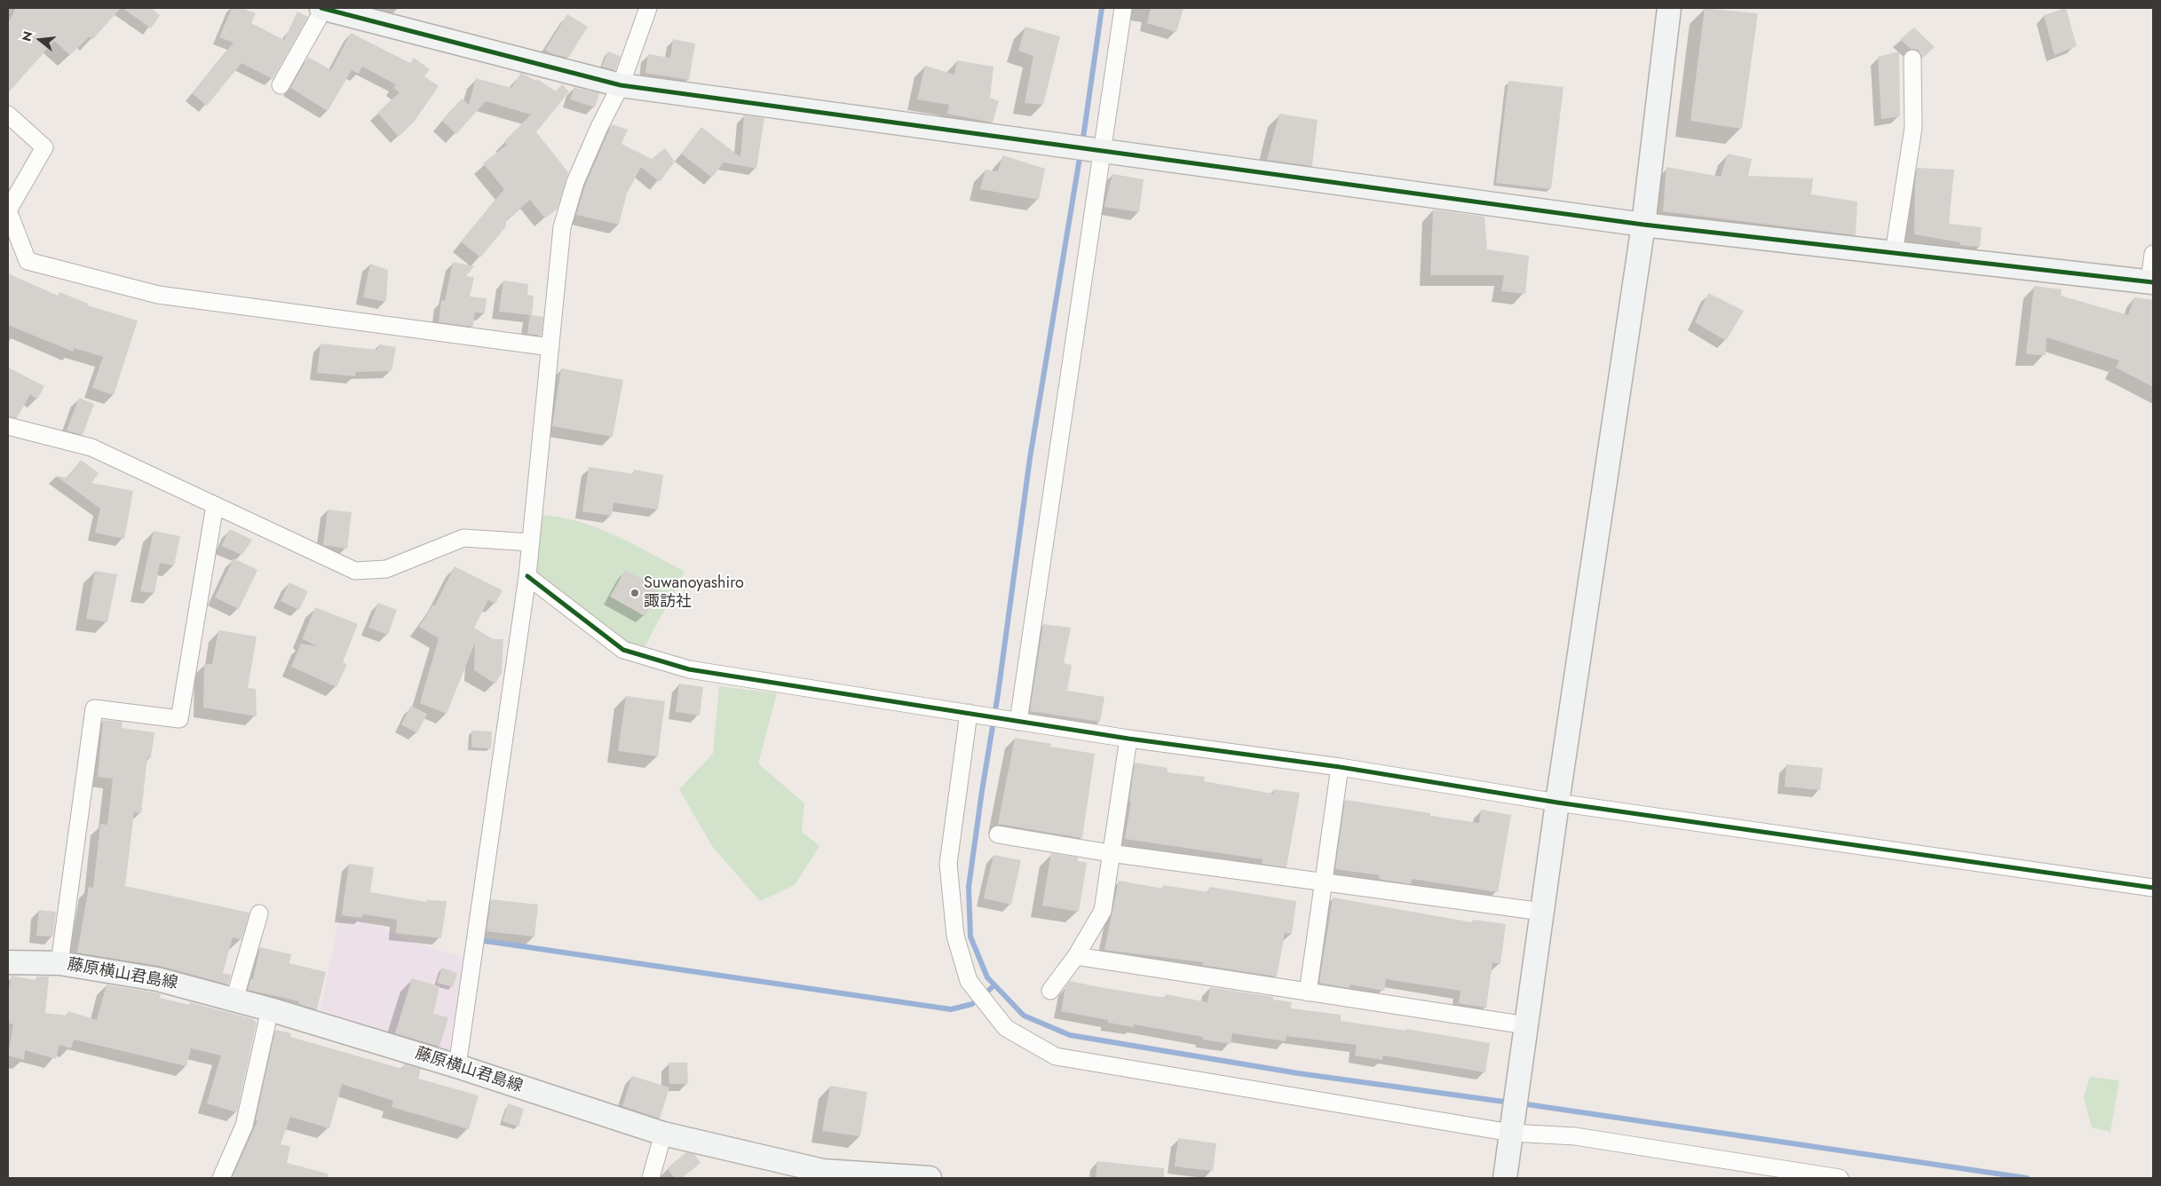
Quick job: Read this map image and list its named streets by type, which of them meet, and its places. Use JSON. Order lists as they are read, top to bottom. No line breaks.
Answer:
{"streets":{"street":["藤原横山君島線"]},"places":["Suwanoyashiro 諏訪社"],"north":"left"}
